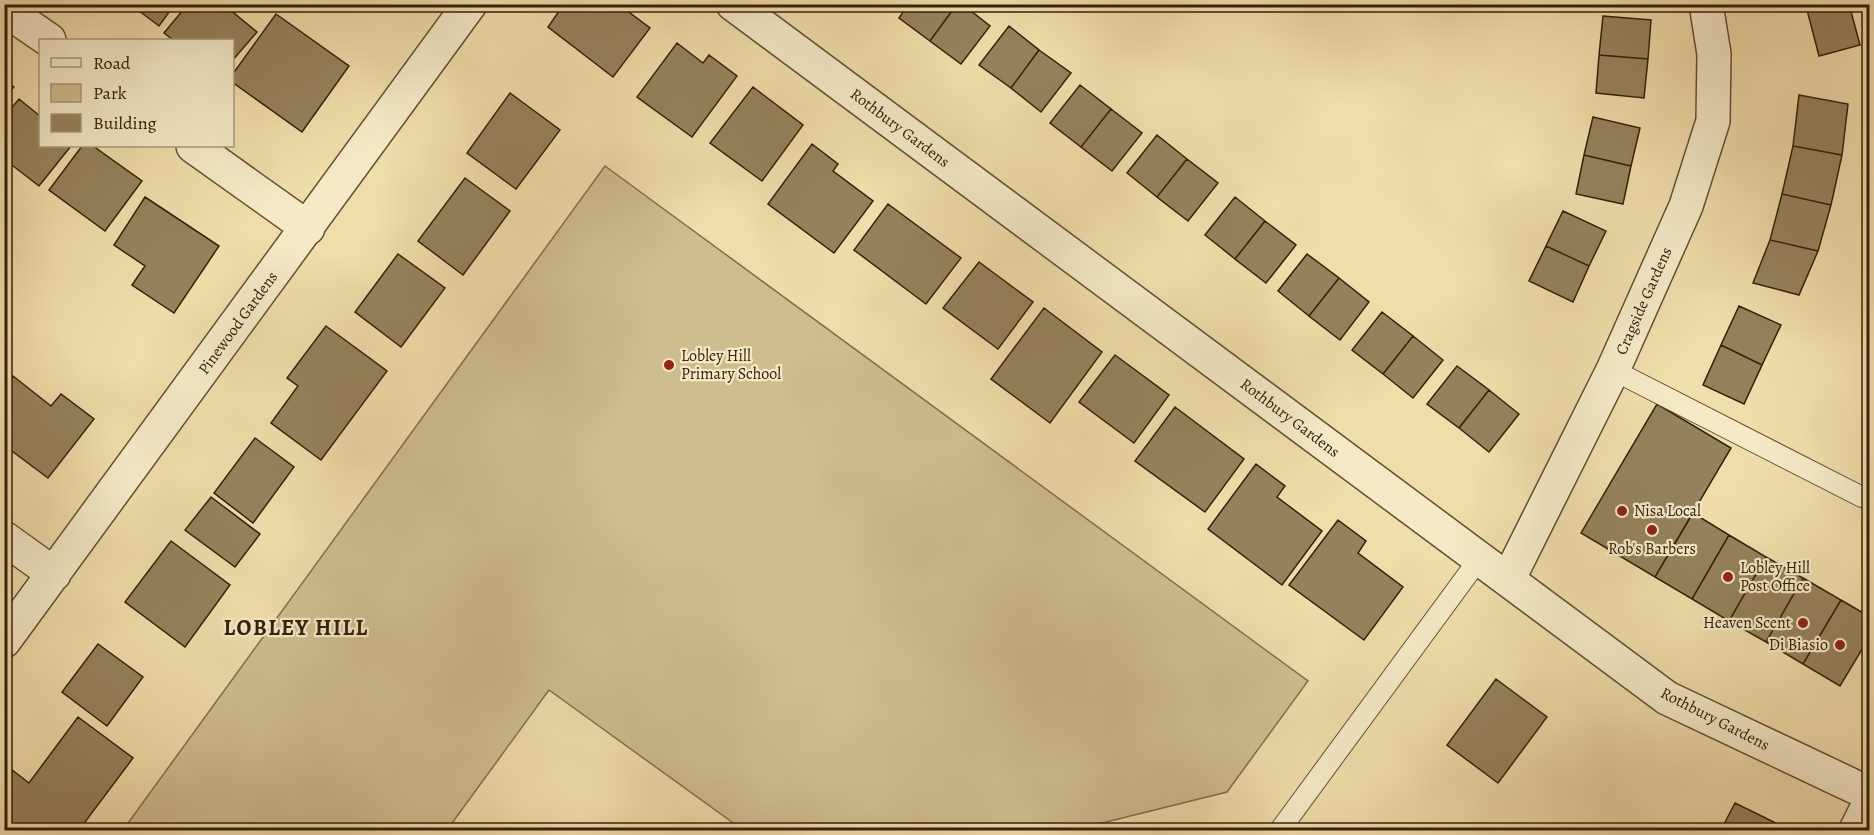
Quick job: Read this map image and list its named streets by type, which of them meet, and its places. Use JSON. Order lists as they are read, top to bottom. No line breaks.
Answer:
{"streets":{"street":["Rothbury Gardens","Cragside Gardens","Pinewood Gardens"]},"crossings":[["Rothbury Gardens","Cragside Gardens"]],"districts":["LOBLEY HILL"],"places":["Lobley Hill Primary School","Nisa Local","Rob's Barbers","Lobley Hill Post Office","Heaven Scent","Di Biasio"],"legend":["Road","Park","Building"]}
